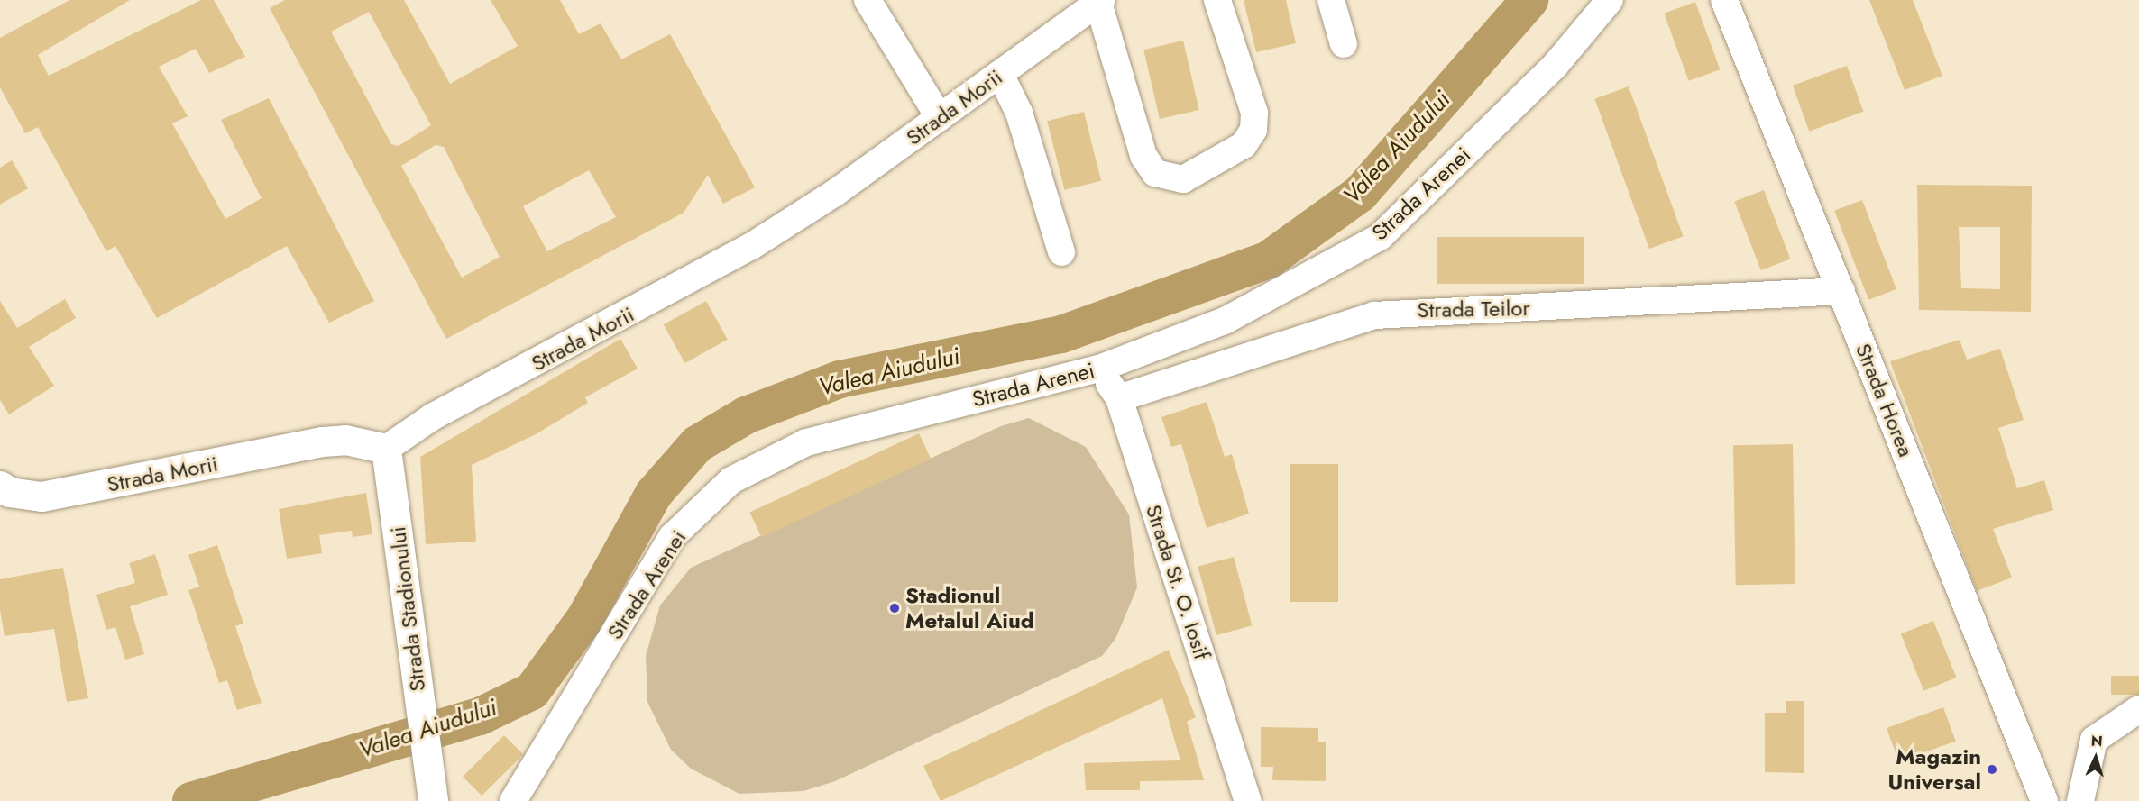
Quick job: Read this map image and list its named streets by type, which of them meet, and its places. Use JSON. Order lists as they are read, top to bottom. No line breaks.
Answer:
{"streets":{"main road":["Strada Morii","Strada Stadionului"],"street":["Strada Arenei","Strada Teilor","Strada Horea","Strada St. O. Iosif"]},"crossings":[["Strada Morii","Strada Stadionului"],["Strada Arenei","Strada St. O. Iosif"],["Strada Teilor","Strada Horea"],["Strada Teilor","Strada St. O. Iosif"]],"water":["Valea Aiudului"],"places":["Stadionul Metalul Aiud","Magazin Universal"],"north":"top"}
